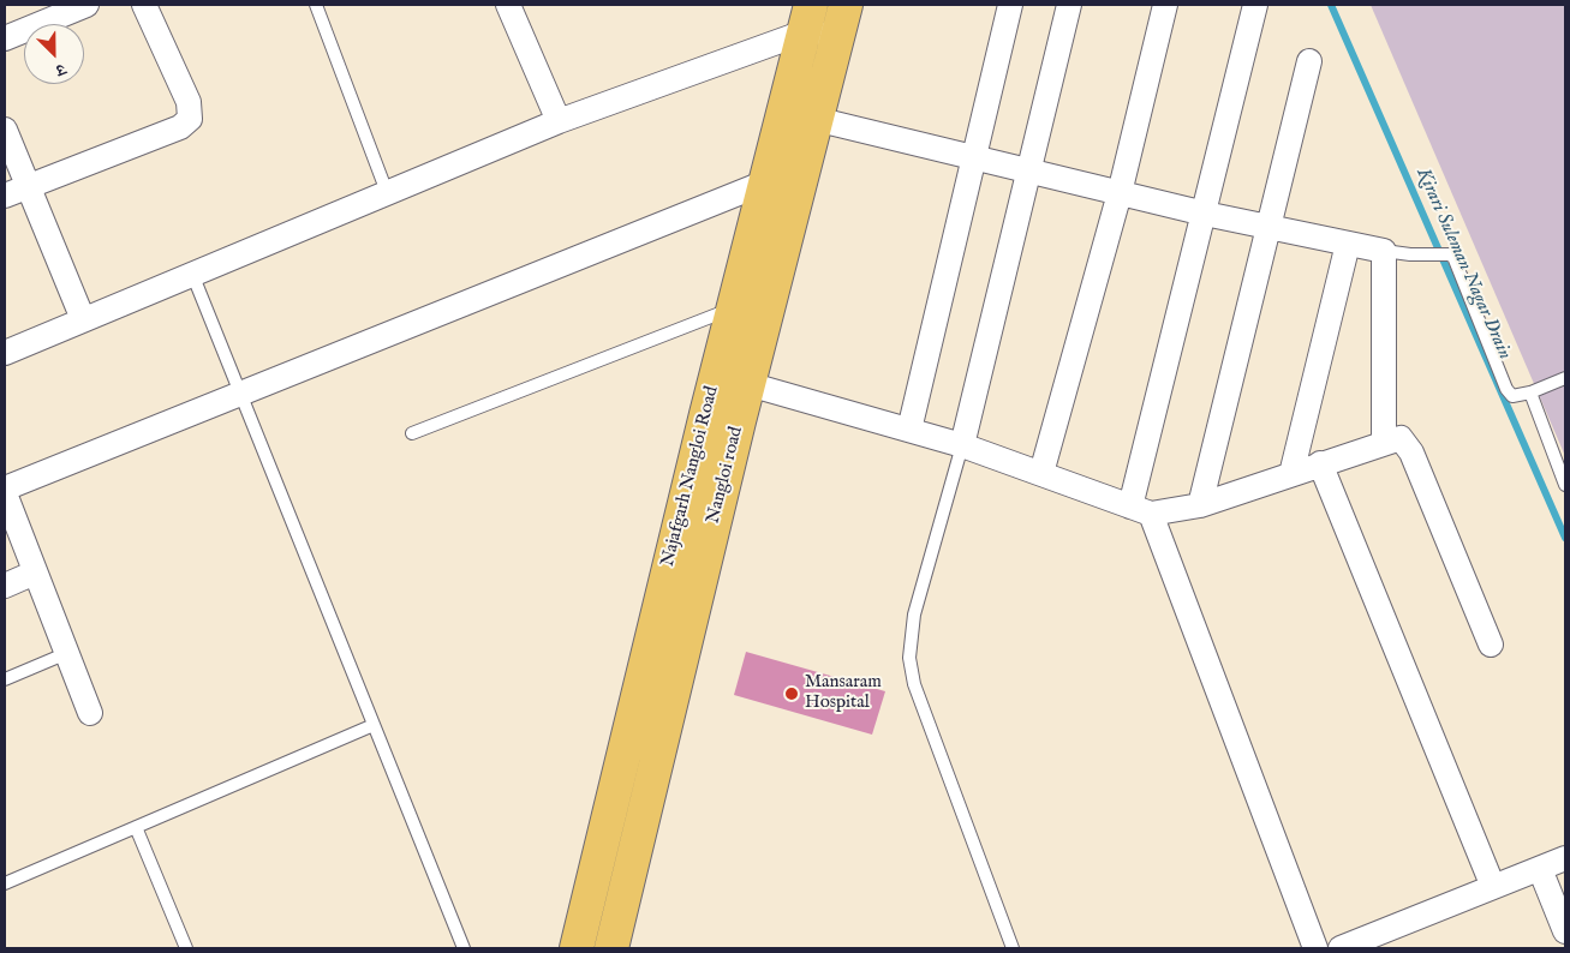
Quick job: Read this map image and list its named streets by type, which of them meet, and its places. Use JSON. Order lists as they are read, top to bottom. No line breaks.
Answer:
{"streets":{"main road":["Nangloi road","Najafgarh Nangloi Road"]},"water":["Kirari Suleman Nagar Drain"],"places":["Mansaram Hospital"],"north":"bottom right"}
